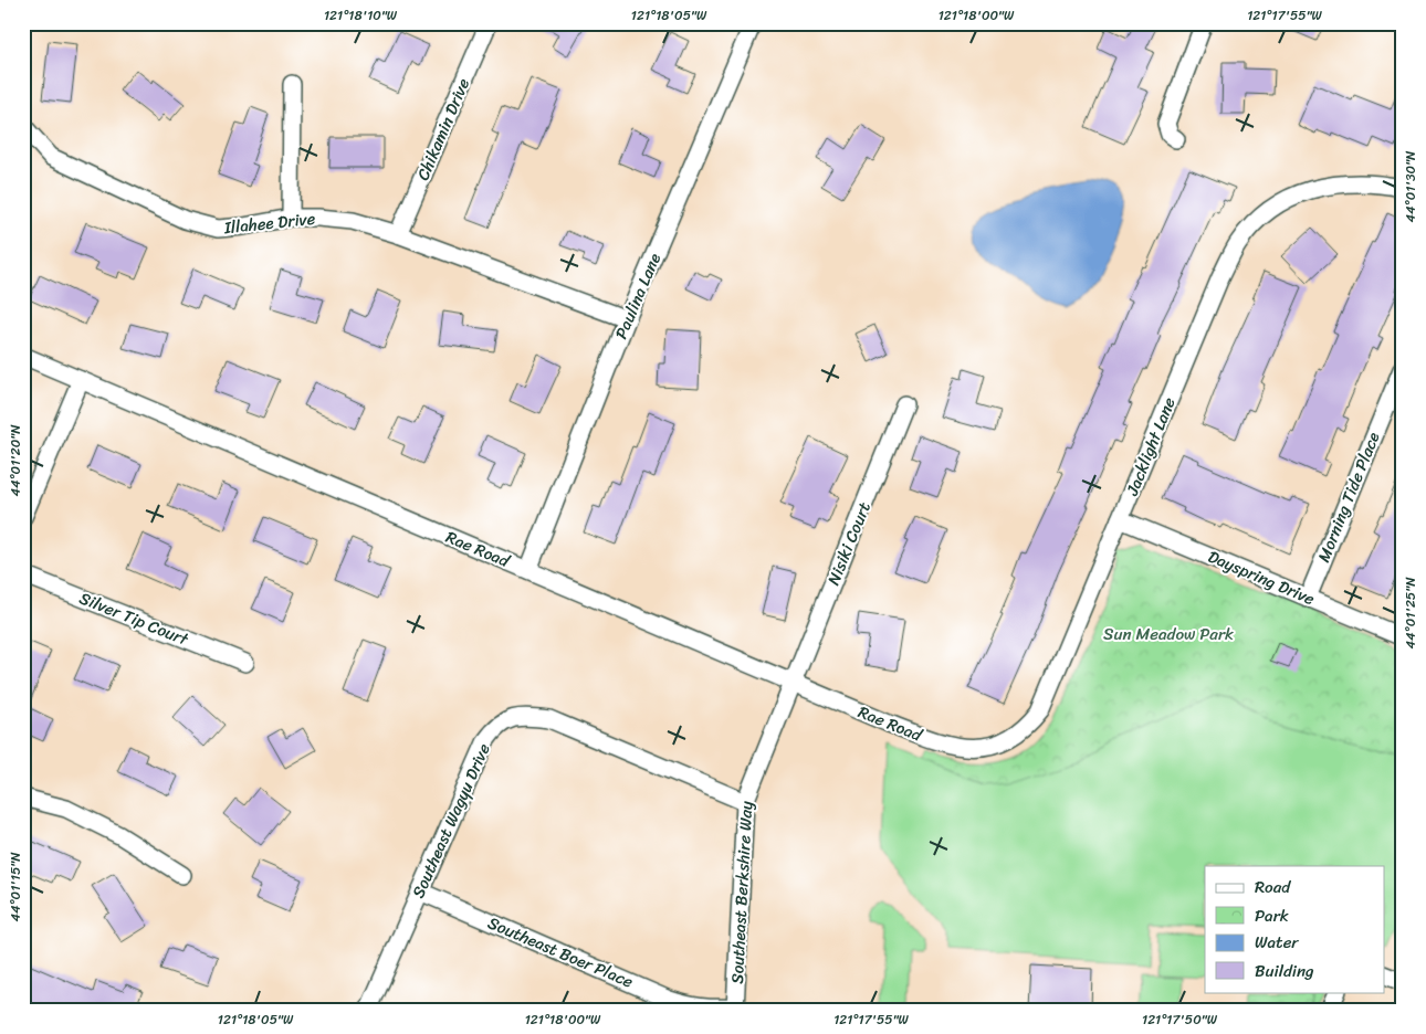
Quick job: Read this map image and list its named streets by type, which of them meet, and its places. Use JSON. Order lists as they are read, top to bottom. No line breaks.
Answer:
{"streets":{"street":["Chikamin Drive","Illahee Drive","Paulina Lane","Jacklight Lane","Morning Tide Place","Nisiki Court","Rae Road","Dayspring Drive","Silver Tip Court","Southeast Wagyu Drive","Southeast Berkshire Way","Southeast Boer Place"]},"crossings":[["Chikamin Drive","Illahee Drive"],["Illahee Drive","Paulina Lane"],["Paulina Lane","Rae Road"],["Jacklight Lane","Rae Road"],["Jacklight Lane","Dayspring Drive"],["Morning Tide Place","Dayspring Drive"],["Nisiki Court","Rae Road"],["Nisiki Court","Southeast Berkshire Way"],["Rae Road","Southeast Berkshire Way"],["Southeast Wagyu Drive","Southeast Berkshire Way"],["Southeast Wagyu Drive","Southeast Boer Place"],["Southeast Berkshire Way","Southeast Boer Place"]],"parks":["Sun Meadow Park"],"legend":["Road","Park","Water","Building"],"coordinates":["121°18'10\"W","121°18'05\"W","121°18'00\"W","121°17'55\"W","44°01'30\"N","44°01'20\"N","44°01'25\"N","44°01'15\"N","121°17'50\"W"]}
